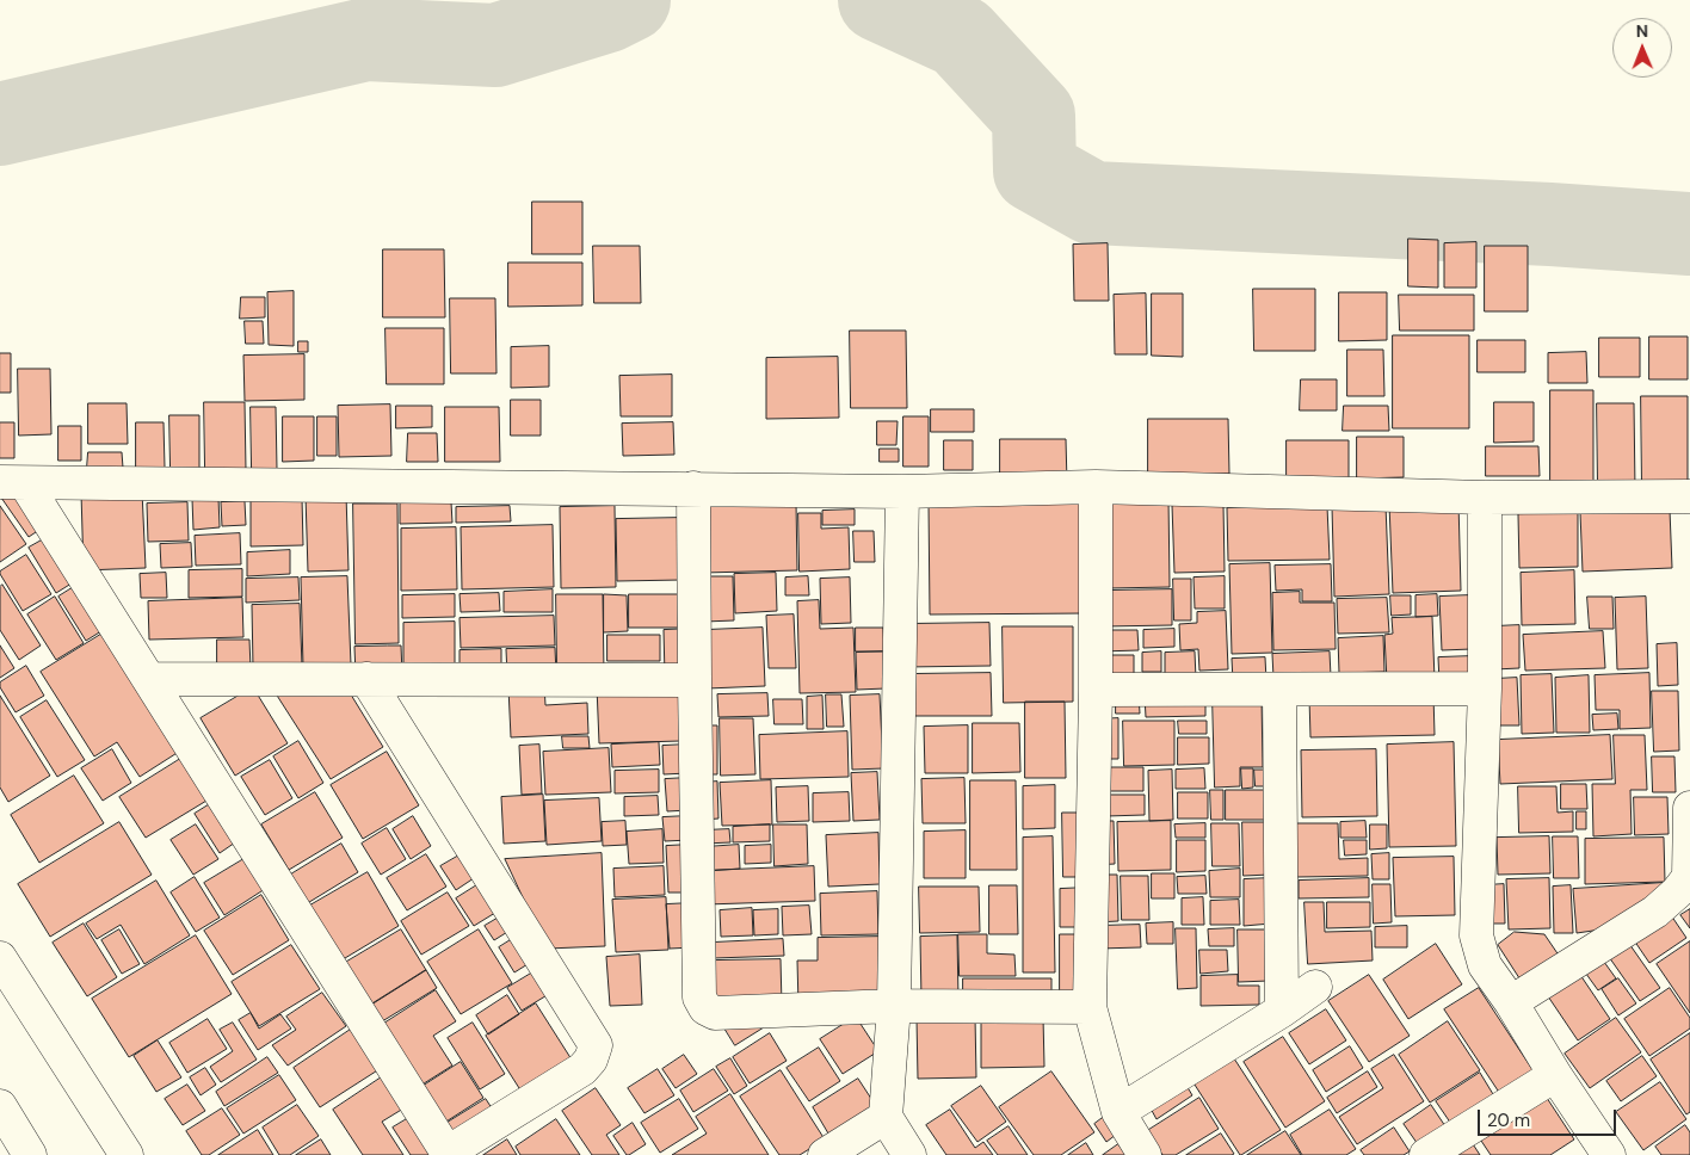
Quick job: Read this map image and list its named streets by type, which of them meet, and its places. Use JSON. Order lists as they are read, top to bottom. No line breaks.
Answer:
{"scale_bar":"20 m","north":"top"}
